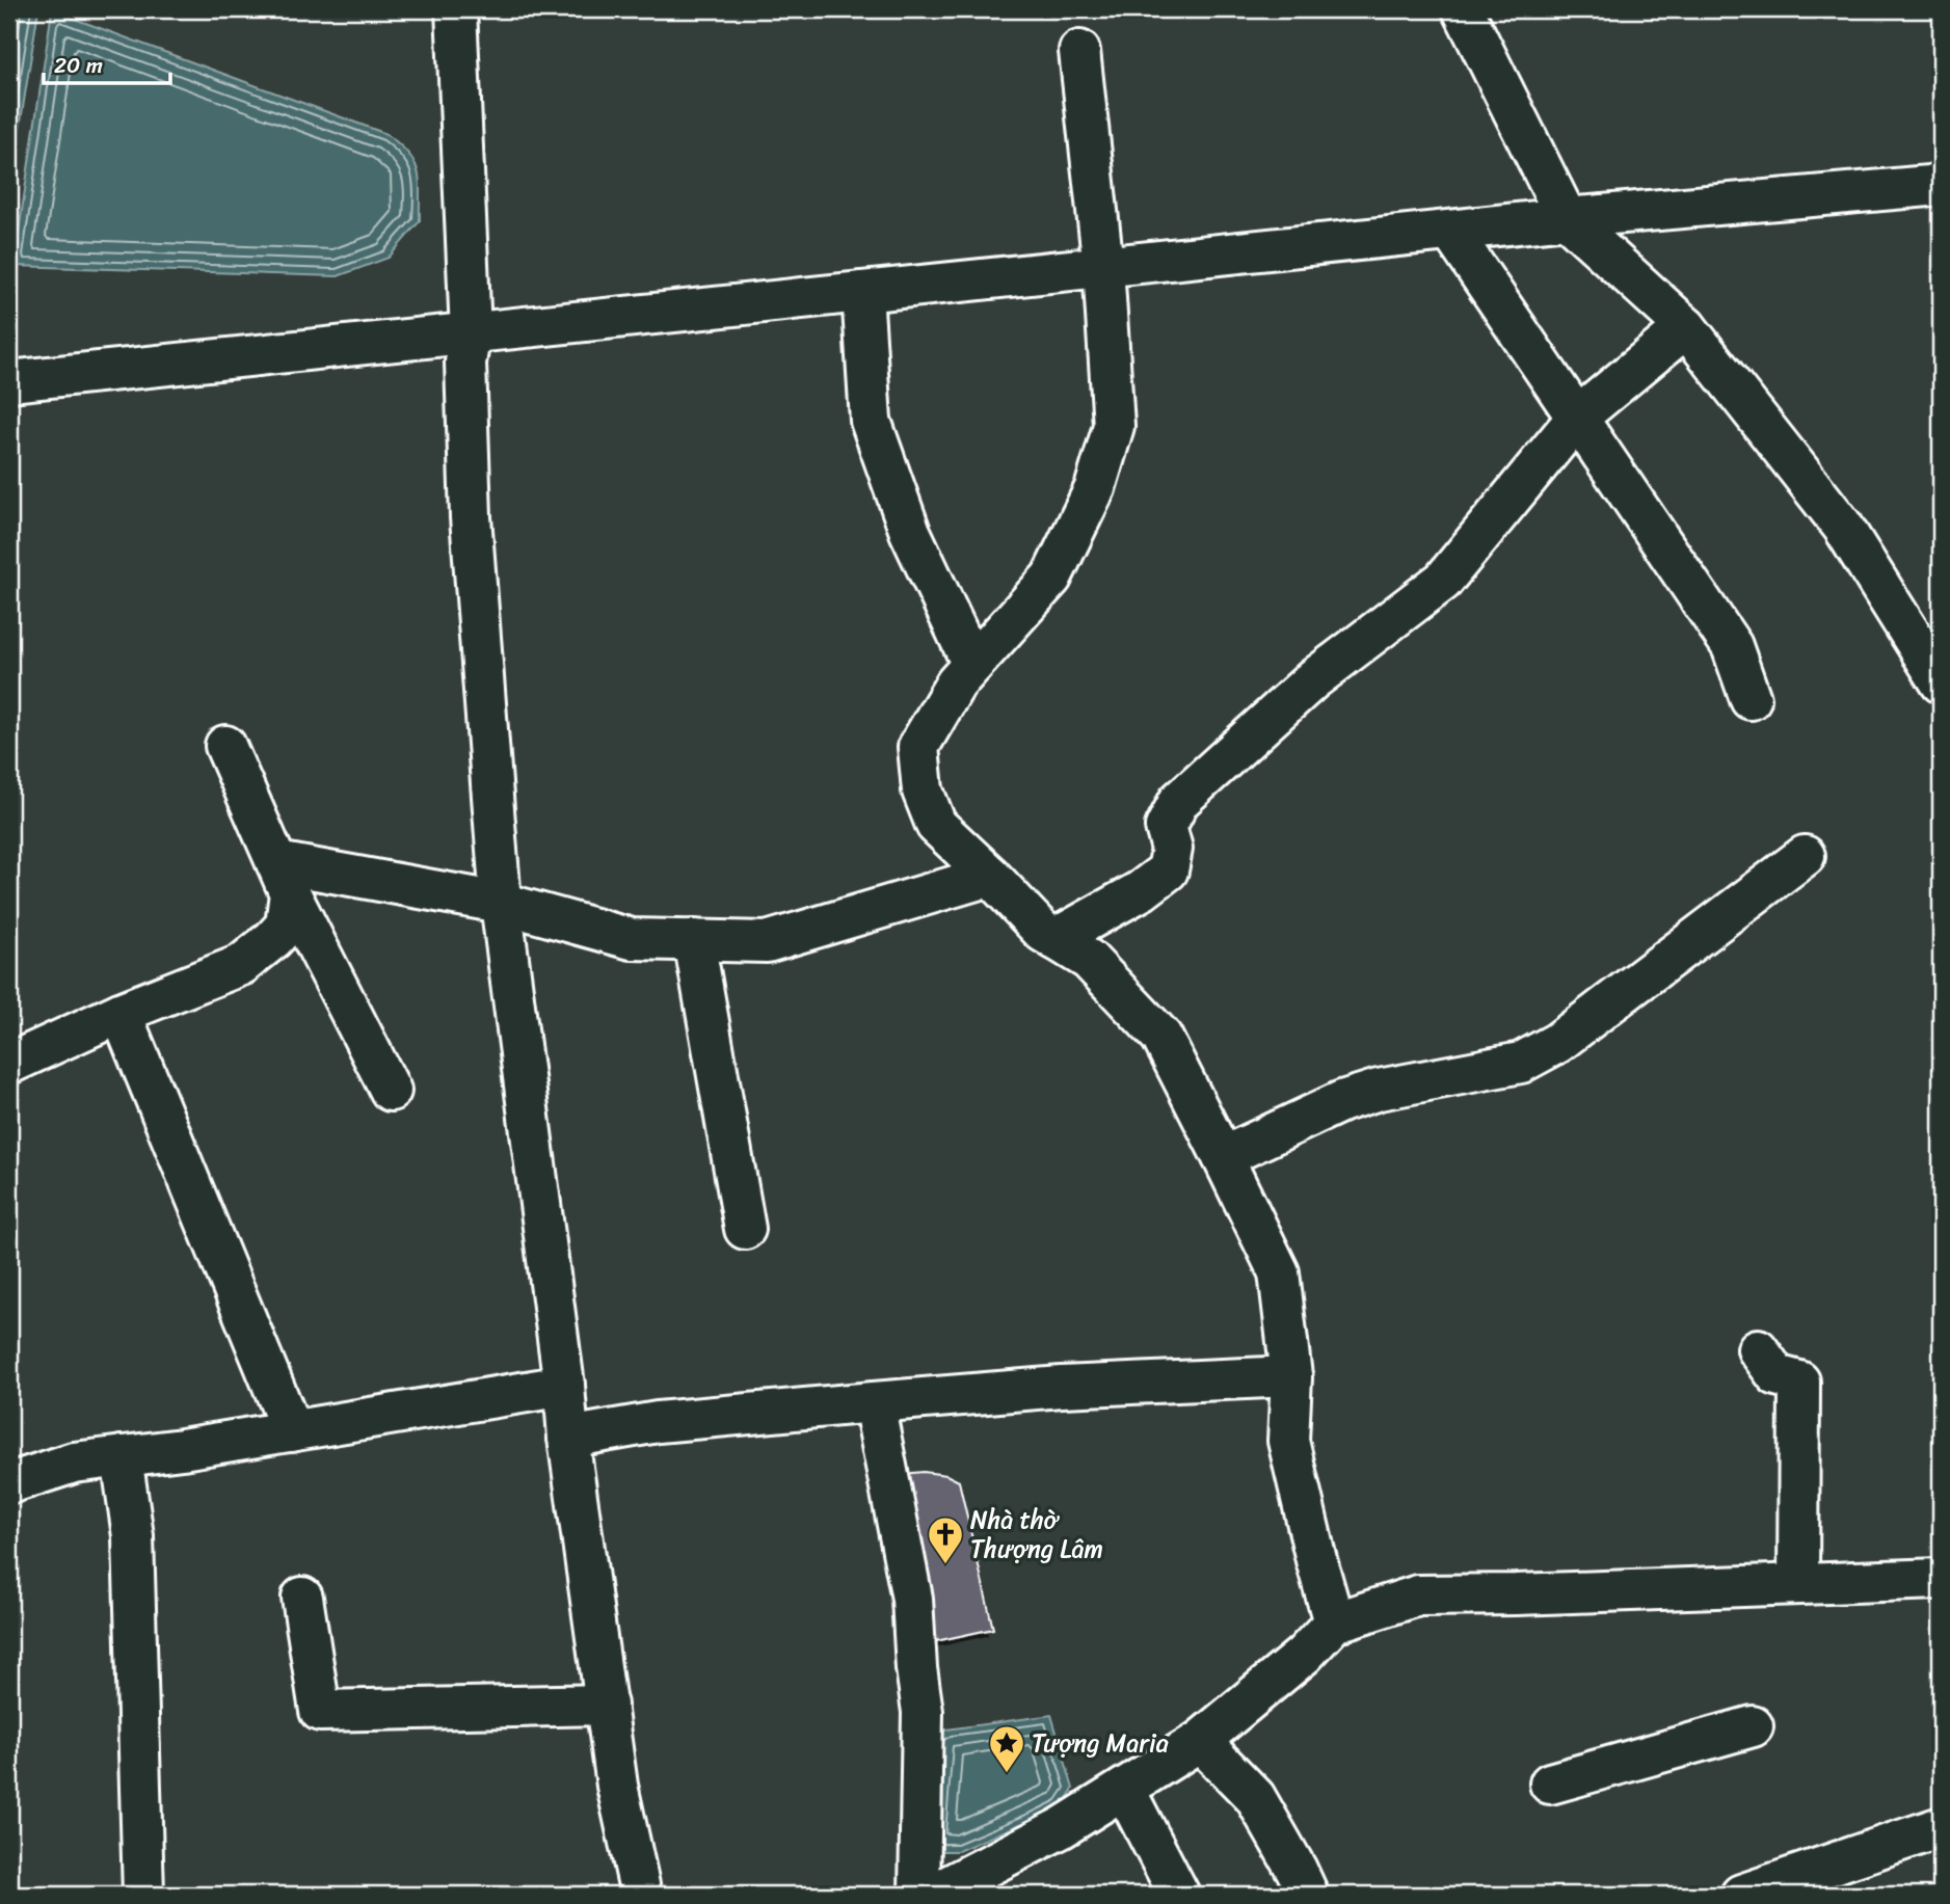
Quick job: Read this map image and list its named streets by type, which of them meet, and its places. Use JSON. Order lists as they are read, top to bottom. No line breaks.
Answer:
{"places":{"church":["Nhà thờ Thượng Lâm"],"place":["Tượng Maria"]},"scale_bar":"20 m"}
